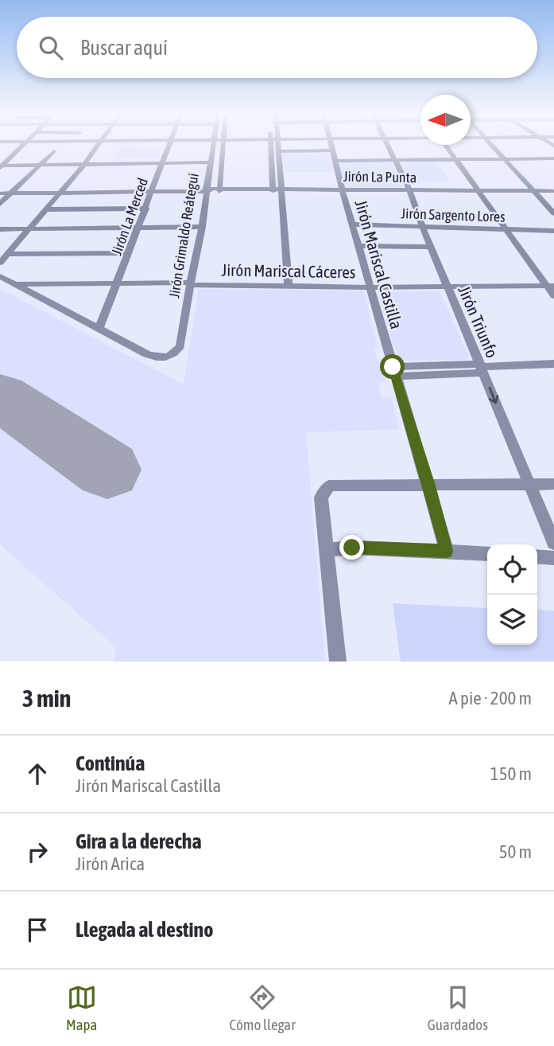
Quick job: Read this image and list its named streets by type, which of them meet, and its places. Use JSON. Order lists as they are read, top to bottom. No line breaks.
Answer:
{"streets":{"street":["Jirón La Punta","Jirón Sargento Lores","Jirón La Merced","Jirón Grimaldo Reátegui","Jirón Mariscal Castilla","Jirón Mariscal Cáceres","Jirón Triunfo"]},"crossings":[["Jirón La Punta","Jirón Grimaldo Reátegui"],["Jirón La Punta","Jirón Mariscal Castilla"],["Jirón La Punta","Jirón Triunfo"],["Jirón Sargento Lores","Jirón Mariscal Castilla"],["Jirón Sargento Lores","Jirón Triunfo"],["Jirón La Merced","Jirón Grimaldo Reátegui"],["Jirón La Merced","Jirón Mariscal Cáceres"],["Jirón Grimaldo Reátegui","Jirón Mariscal Cáceres"],["Jirón Mariscal Castilla","Jirón Mariscal Cáceres"],["Jirón Mariscal Cáceres","Jirón Triunfo"]],"north":"left","page":{"search":"Buscar aquí","heading":["3 min","A pie · 200 m"],"list":[["Continúa","Jirón Mariscal Castilla","150 m"],["Gira a la derecha","Jirón Arica","50 m"],"Llegada al destino"],"nav":["Mapa","Cómo llegar","Guardados"]}}
